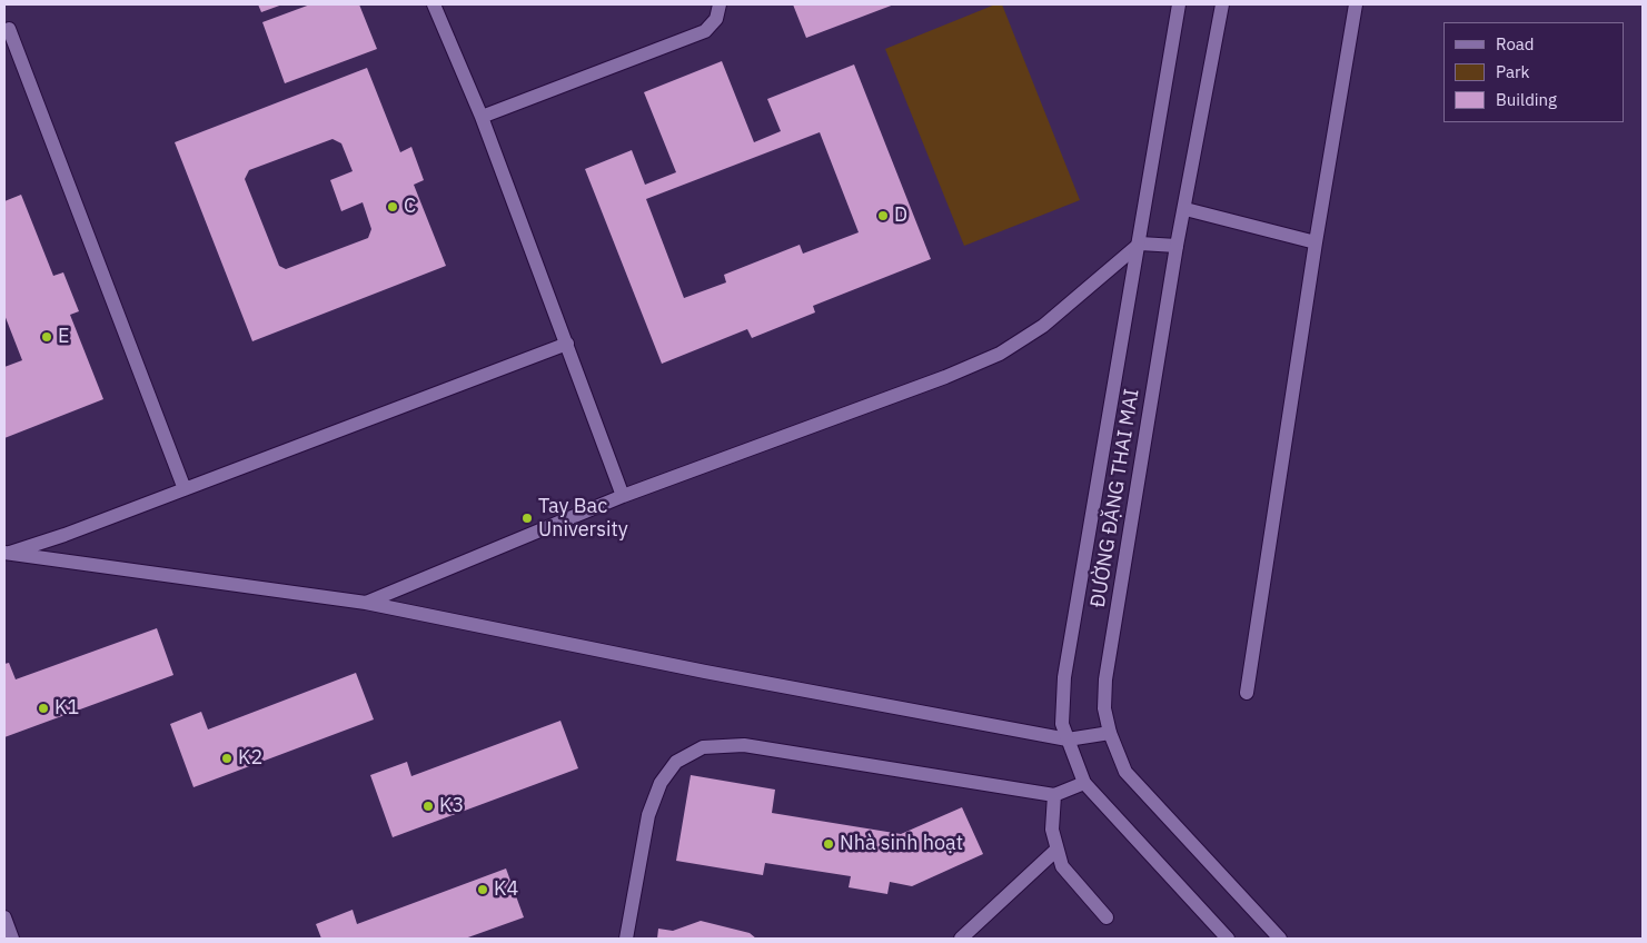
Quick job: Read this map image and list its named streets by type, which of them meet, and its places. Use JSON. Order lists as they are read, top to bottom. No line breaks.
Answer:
{"streets":{"street":["ĐƯỜNG ĐẶNG THAI MAI"]},"places":["C","D","E","Tay Bac University","K1","K2","K3","Nhà sinh hoạt","K4"],"legend":["Road","Park","Building"]}
